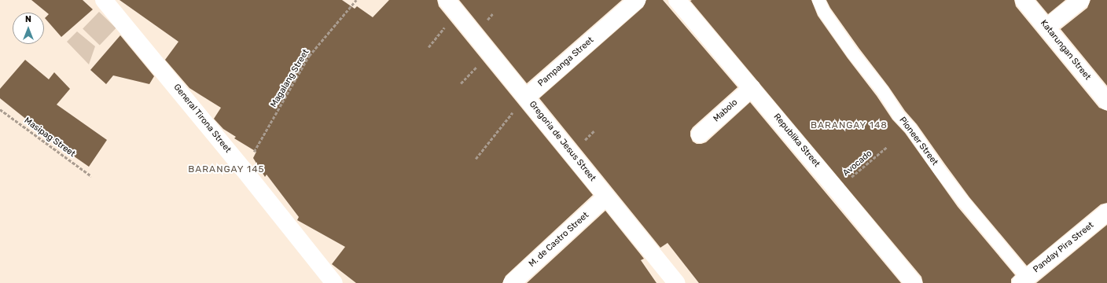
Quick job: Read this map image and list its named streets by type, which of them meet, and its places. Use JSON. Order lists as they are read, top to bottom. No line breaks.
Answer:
{"streets":{"street":["Katarungan Street","Pampanga Street","Mabolo","General Tirona Street","Republika Street","Gregoria de Jesus Street","M. de Castro Street","Panday Pira Street"],"lane":["Pioneer Street"],"path":["Magalang Street","Masipag Street","Avocado"]},"crossings":[["Pampanga Street","Gregoria de Jesus Street"],["Magalang Street","General Tirona Street"],["Mabolo","Republika Street"],["Republika Street","Avocado"],["Gregoria de Jesus Street","M. de Castro Street"],["Pioneer Street","Panday Pira Street"]],"districts":["BARANGAY 148","BARANGAY 145"],"north":"top"}
